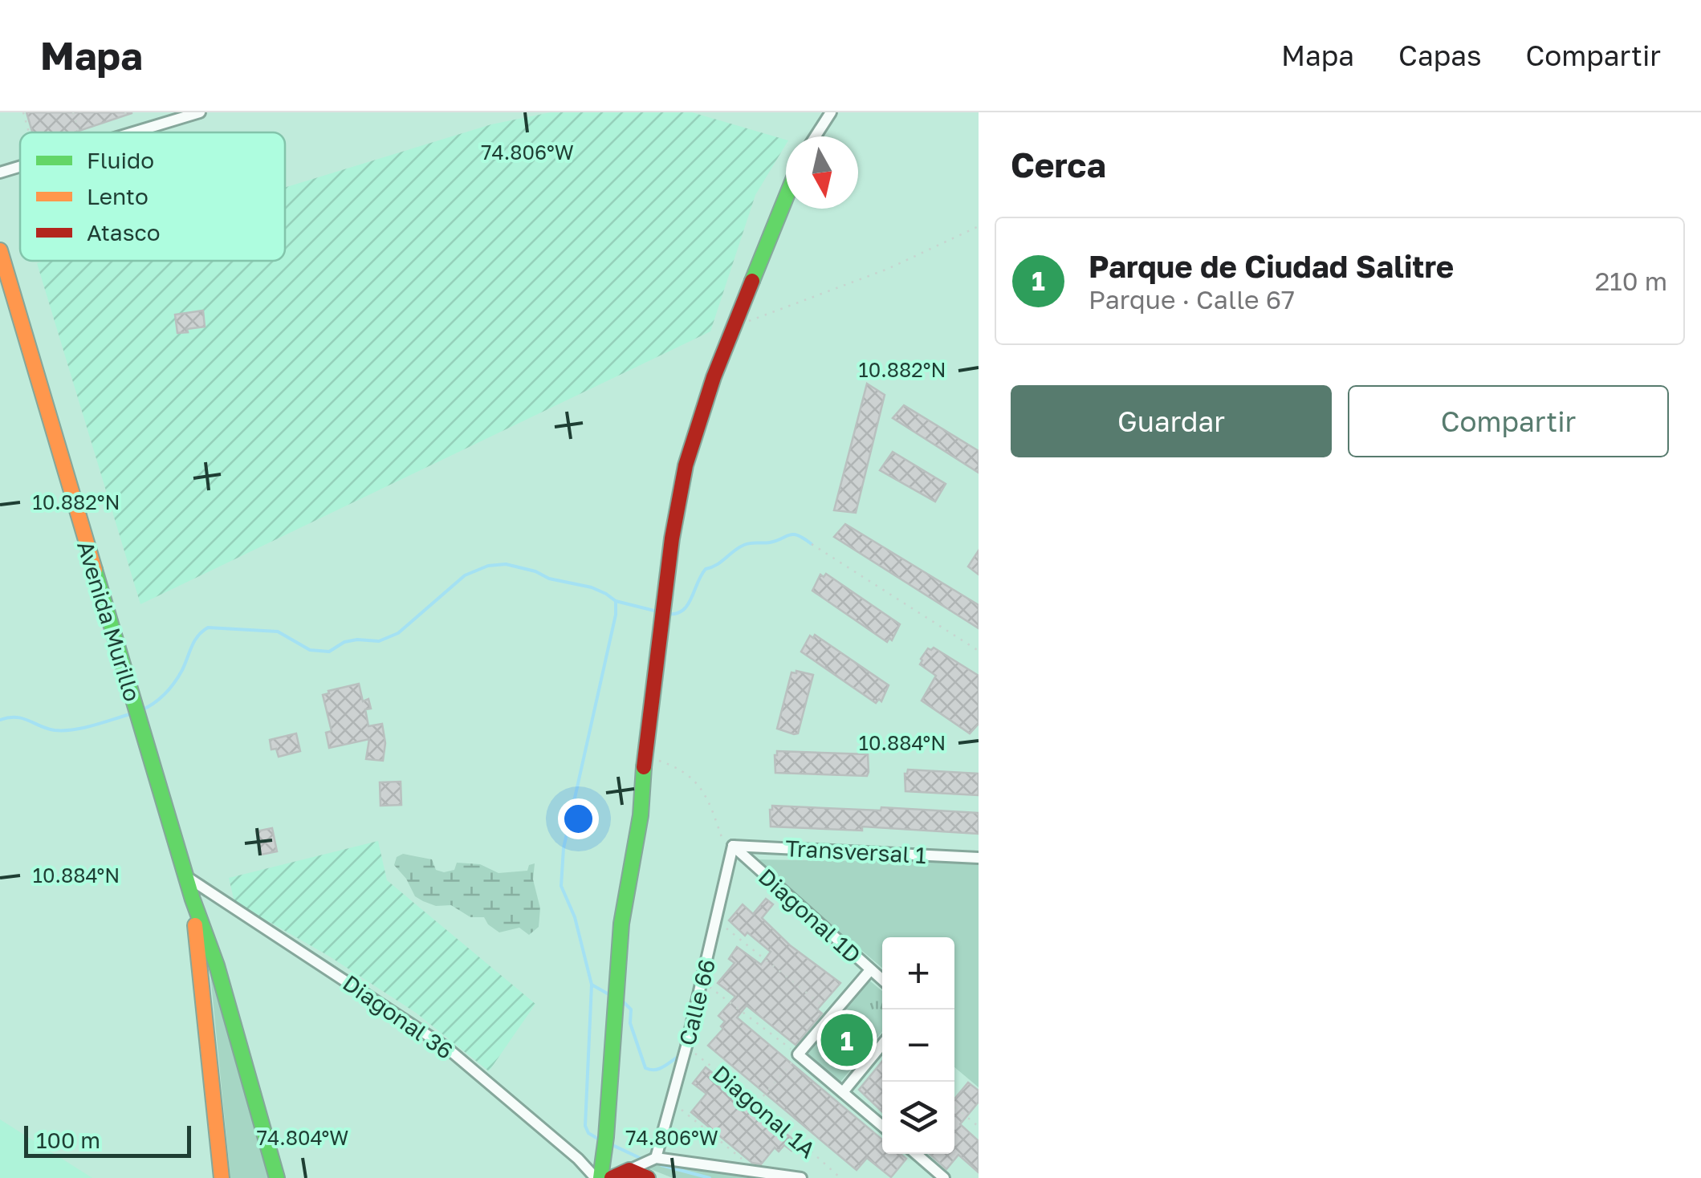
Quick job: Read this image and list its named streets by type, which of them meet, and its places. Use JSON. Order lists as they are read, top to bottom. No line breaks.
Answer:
{"streets":{"main road":["Avenida Murillo"],"street":["Transversal 1","Diagonal 1D","Calle 66","Diagonal 36"],"path":["Diagonal 1A"]},"crossings":[["Avenida Murillo","Diagonal 36"],["Transversal 1","Diagonal 1D"],["Transversal 1","Calle 66"],["Diagonal 1D","Calle 66"],["Calle 66","Diagonal 1A"]],"legend":["Fluido","Lento","Atasco"],"scale_bar":"100 m","north":"bottom","page":{"header":"Mapa","nav":["Mapa","Capas","Compartir"],"heading":"Cerca","list":[{"mark":"1","name":"Parque de Ciudad Salitre","note":"Parque · Calle 67","value":"210 m"}],"buttons":["Guardar","Compartir"],"map_buttons":["+","−"],"pins":"1","scale":"100 m"},"coordinates":["74.806°W","10.882°N","10.884°N","74.804°W"]}
